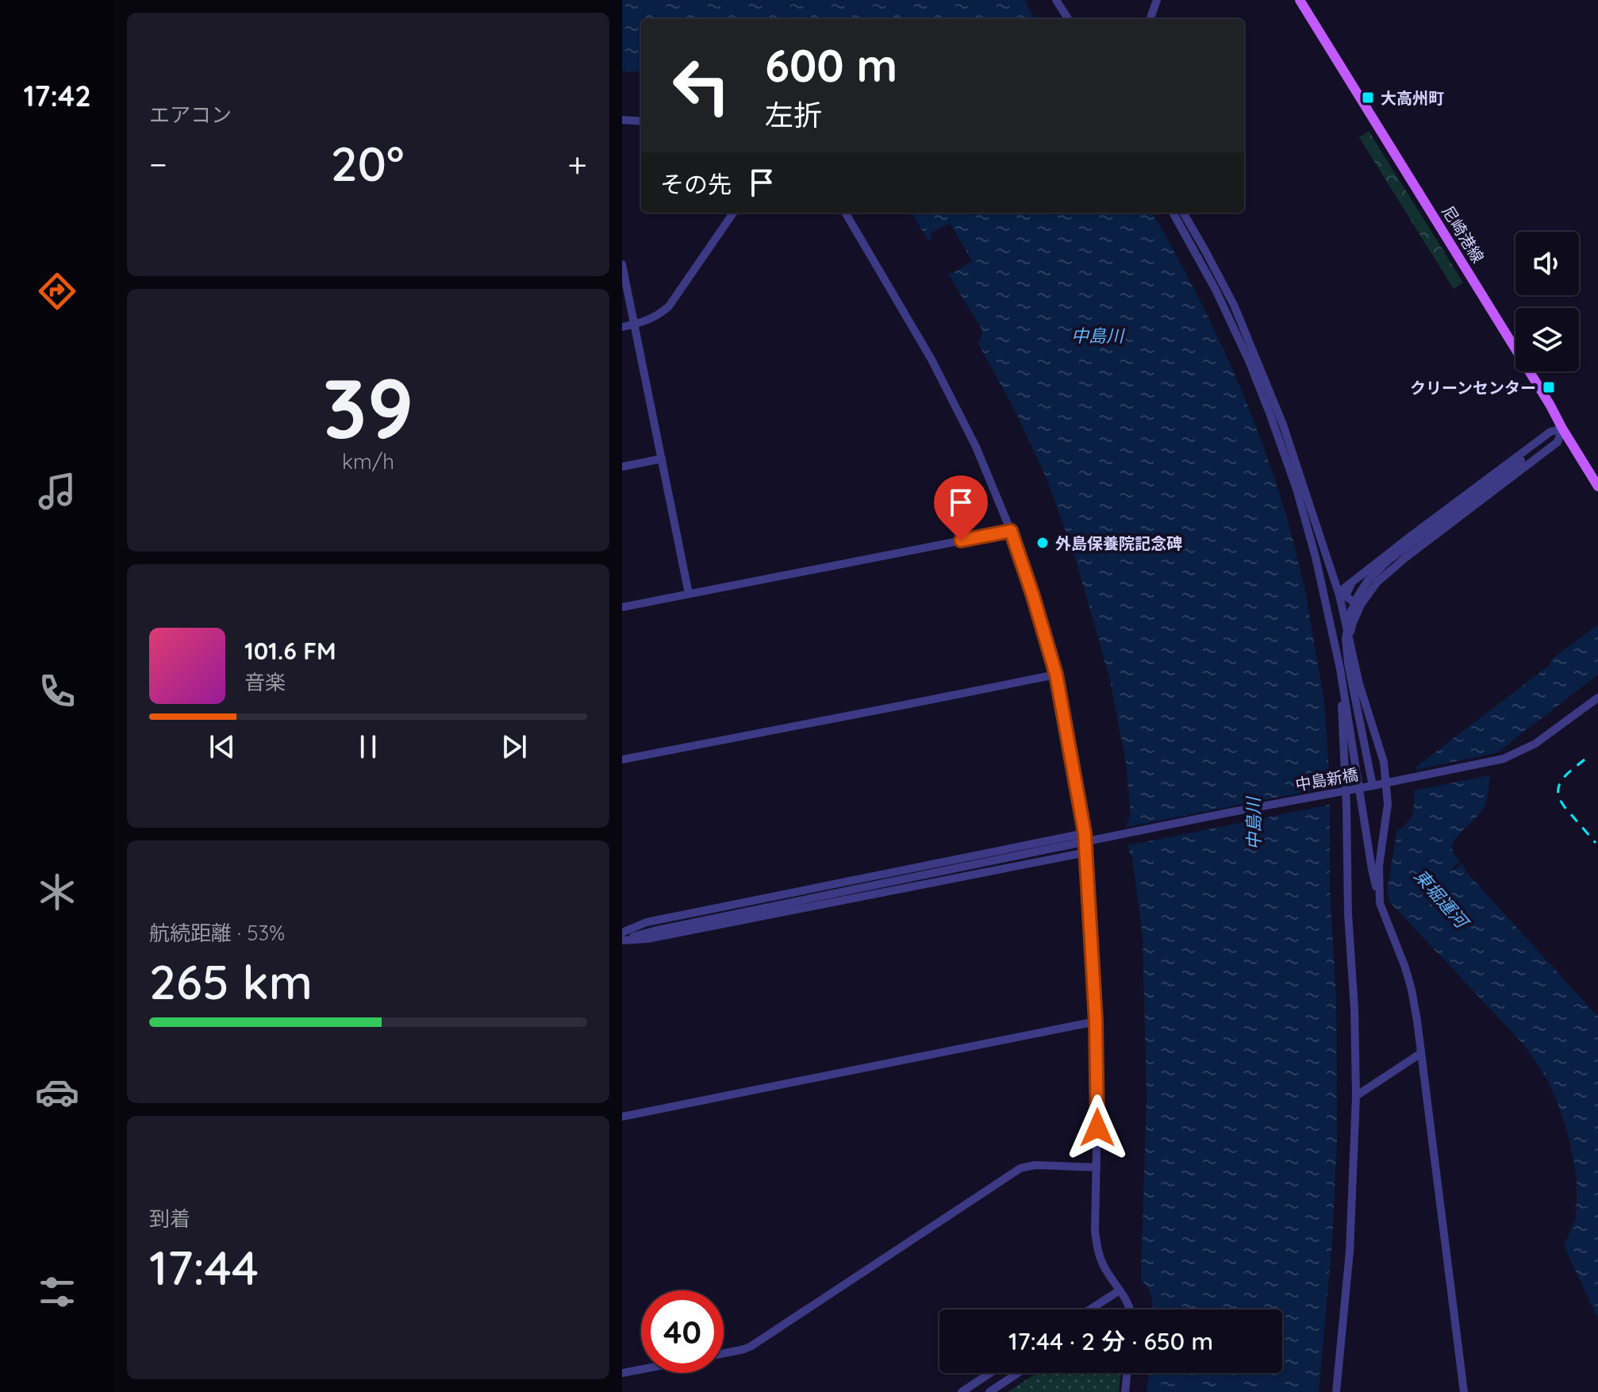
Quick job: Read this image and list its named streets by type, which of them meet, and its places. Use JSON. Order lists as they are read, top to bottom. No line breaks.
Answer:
{"streets":{"main road":["尼崎港線"],"street":["中島新橋"]},"water":["中島川","東堀運河"],"places":{"transit":["大高州町","クリーンセンター"],"other":["外島保養院記念碑"]},"page":{"tabs":"17:42","tile":["エアコン",["39","km/h"],["航続距離 · 53%","265 km"],["到着","17:44"]],"turn":["600 m","左折"],"heat":["−","20°","+"],"then":"その先","song":["101.6 FM","音楽"],"limit":"40","trip":"17:44 · 2 分 · 650 m"}}
